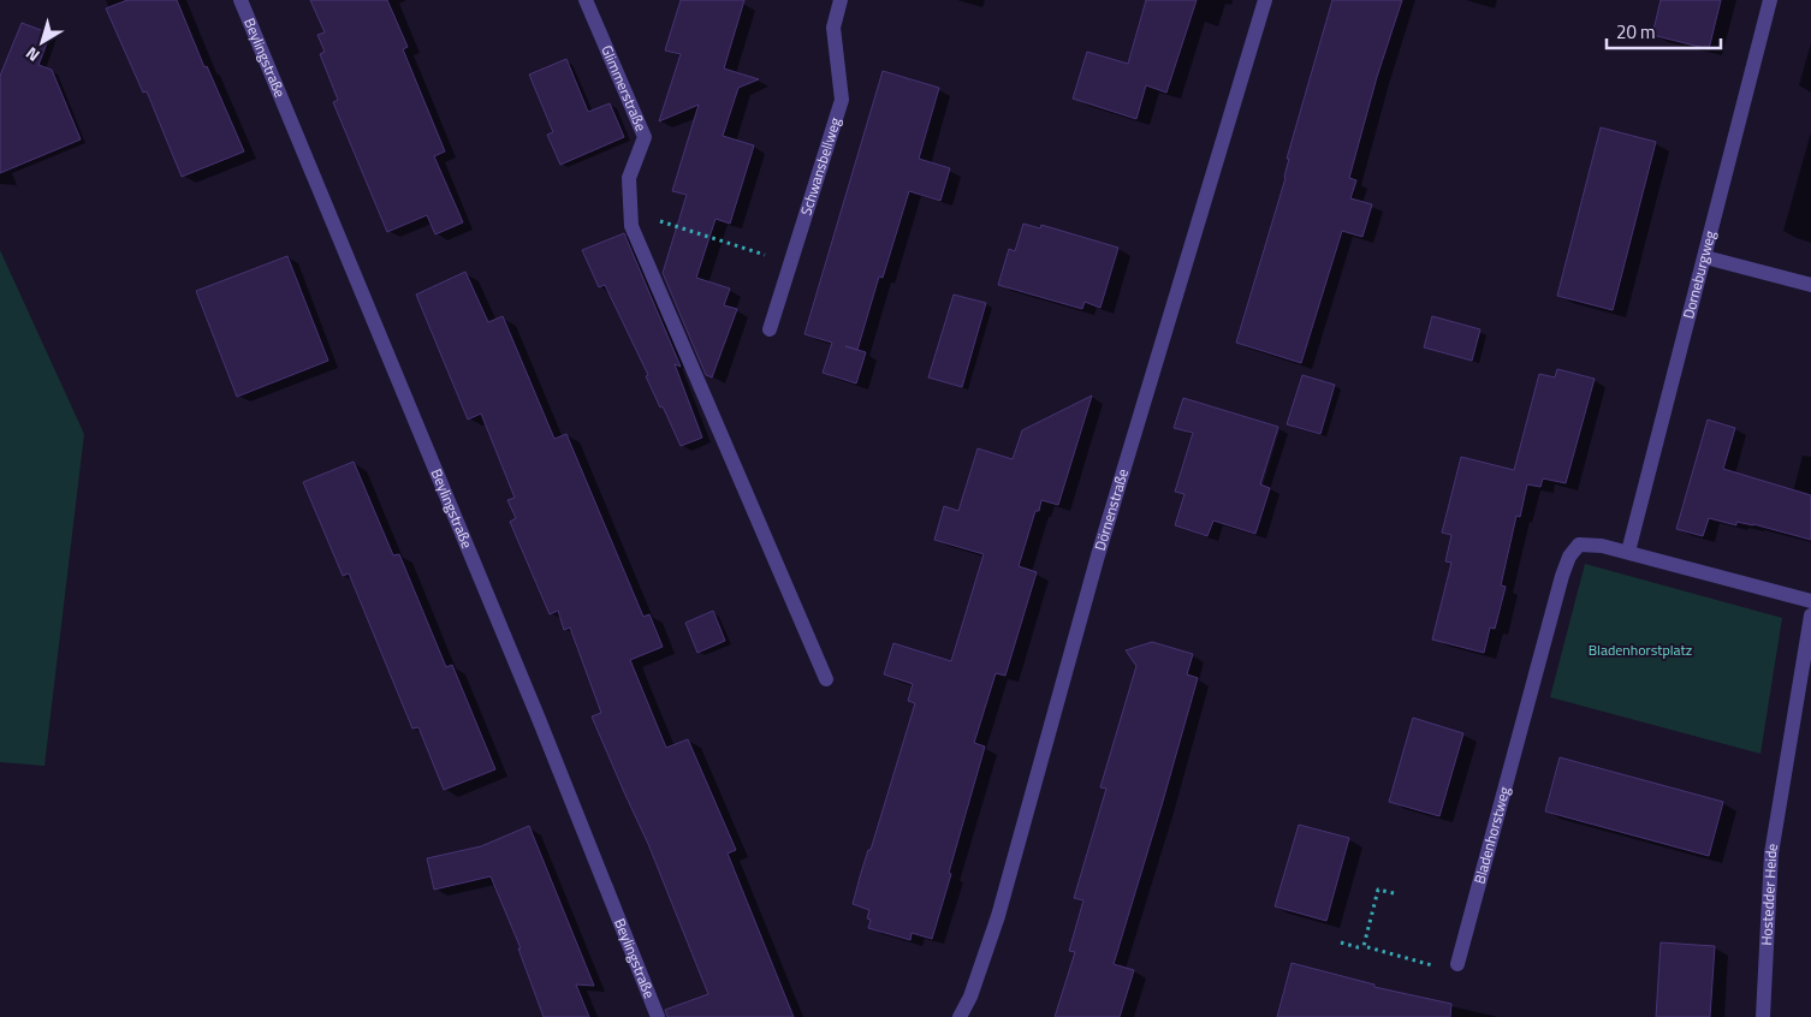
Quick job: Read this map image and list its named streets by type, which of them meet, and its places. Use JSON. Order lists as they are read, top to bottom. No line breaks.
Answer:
{"streets":{"street":["Beylingstraße","Glimmerstraße","Schwansbellweg","Dorneburgweg","Dörnenstraße","Bladenhorstweg","Hostedder Heide"]},"crossings":[["Dorneburgweg","Bladenhorstweg"]],"parks":["Bladenhorstplatz"],"scale_bar":"20 m","north":"bottom left"}
